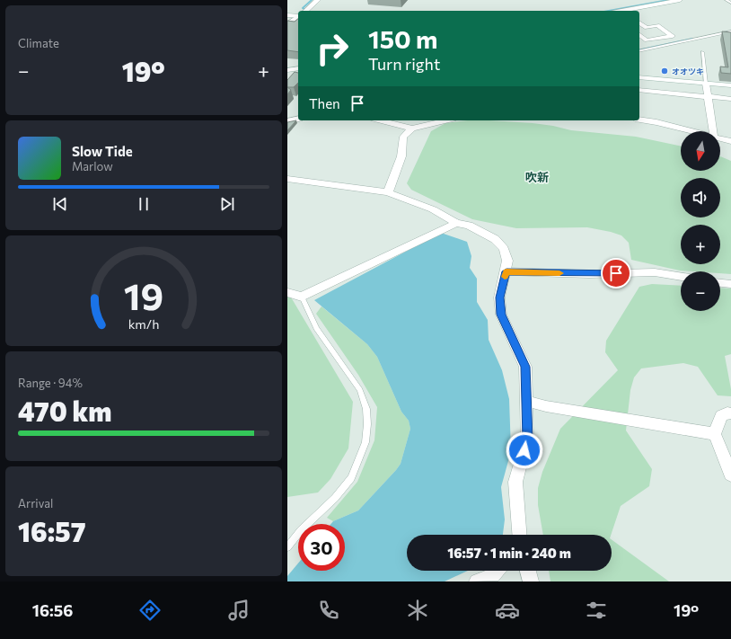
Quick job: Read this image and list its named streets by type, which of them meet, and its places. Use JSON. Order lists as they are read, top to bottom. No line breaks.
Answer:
{"districts":["吹新"],"places":["オオツキ"],"north":"bottom","page":{"tile":["Climate",["Range · 94%","470 km"],["Arrival","16:57"]],"turn":["150 m","Turn right"],"heat":["−","19°","+"],"then":"Then","map_buttons":["+","−"],"song":["Slow Tide","Marlow"],"limit":"30","trip":"16:57 · 1 min · 240 m","tabs":["16:56","19°"],"gauge":["19","km/h"]}}
